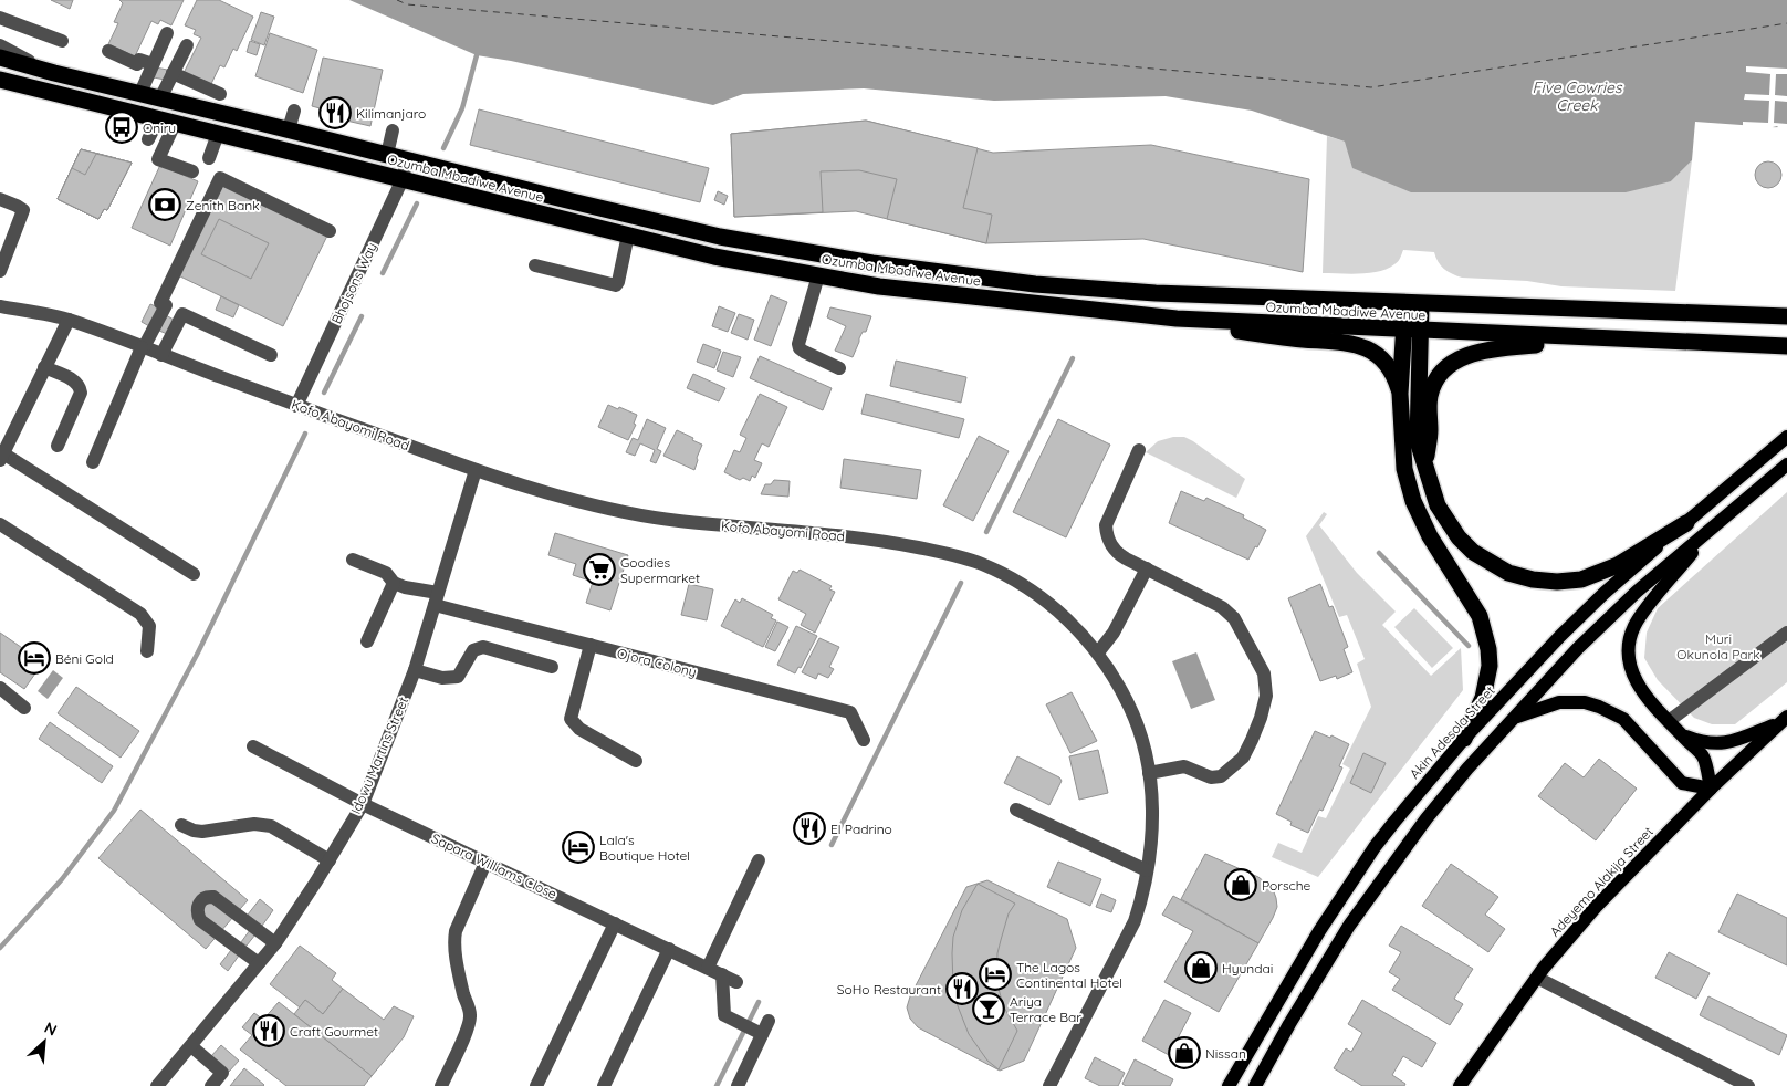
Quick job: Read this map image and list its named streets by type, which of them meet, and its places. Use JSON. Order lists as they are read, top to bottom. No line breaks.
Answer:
{"streets":{"highway":["Ozumba Mbadiwe Avenue"],"main road":["Akin Adesola Street","Adeyemo Alakija Street"],"street":["Bhojsons Way","Kofo Abayomi Road","Ojora Colony","Idowu Martins Street","Sapara Williams Close"]},"crossings":[["Ozumba Mbadiwe Avenue","Bhojsons Way"],["Bhojsons Way","Kofo Abayomi Road"],["Kofo Abayomi Road","Idowu Martins Street"],["Ojora Colony","Idowu Martins Street"],["Idowu Martins Street","Sapara Williams Close"]],"water":["Five Cowries Creek"],"parks":["Muri Okunola Park"],"places":{"restaurant":["Kilimanjaro","El Padrino","SoHo Restaurant","Craft Gourmet"],"bus stop":["Oniru"],"bank":["Zenith Bank"],"supermarket":["Goodies Supermarket"],"hotel":["Béni Gold","Lala's Boutique Hotel","The Lagos Continental Hotel"],"shop":["Porsche","Hyundai","Nissan"],"bar":["Ariya Terrace Bar"]},"north":"top right"}
